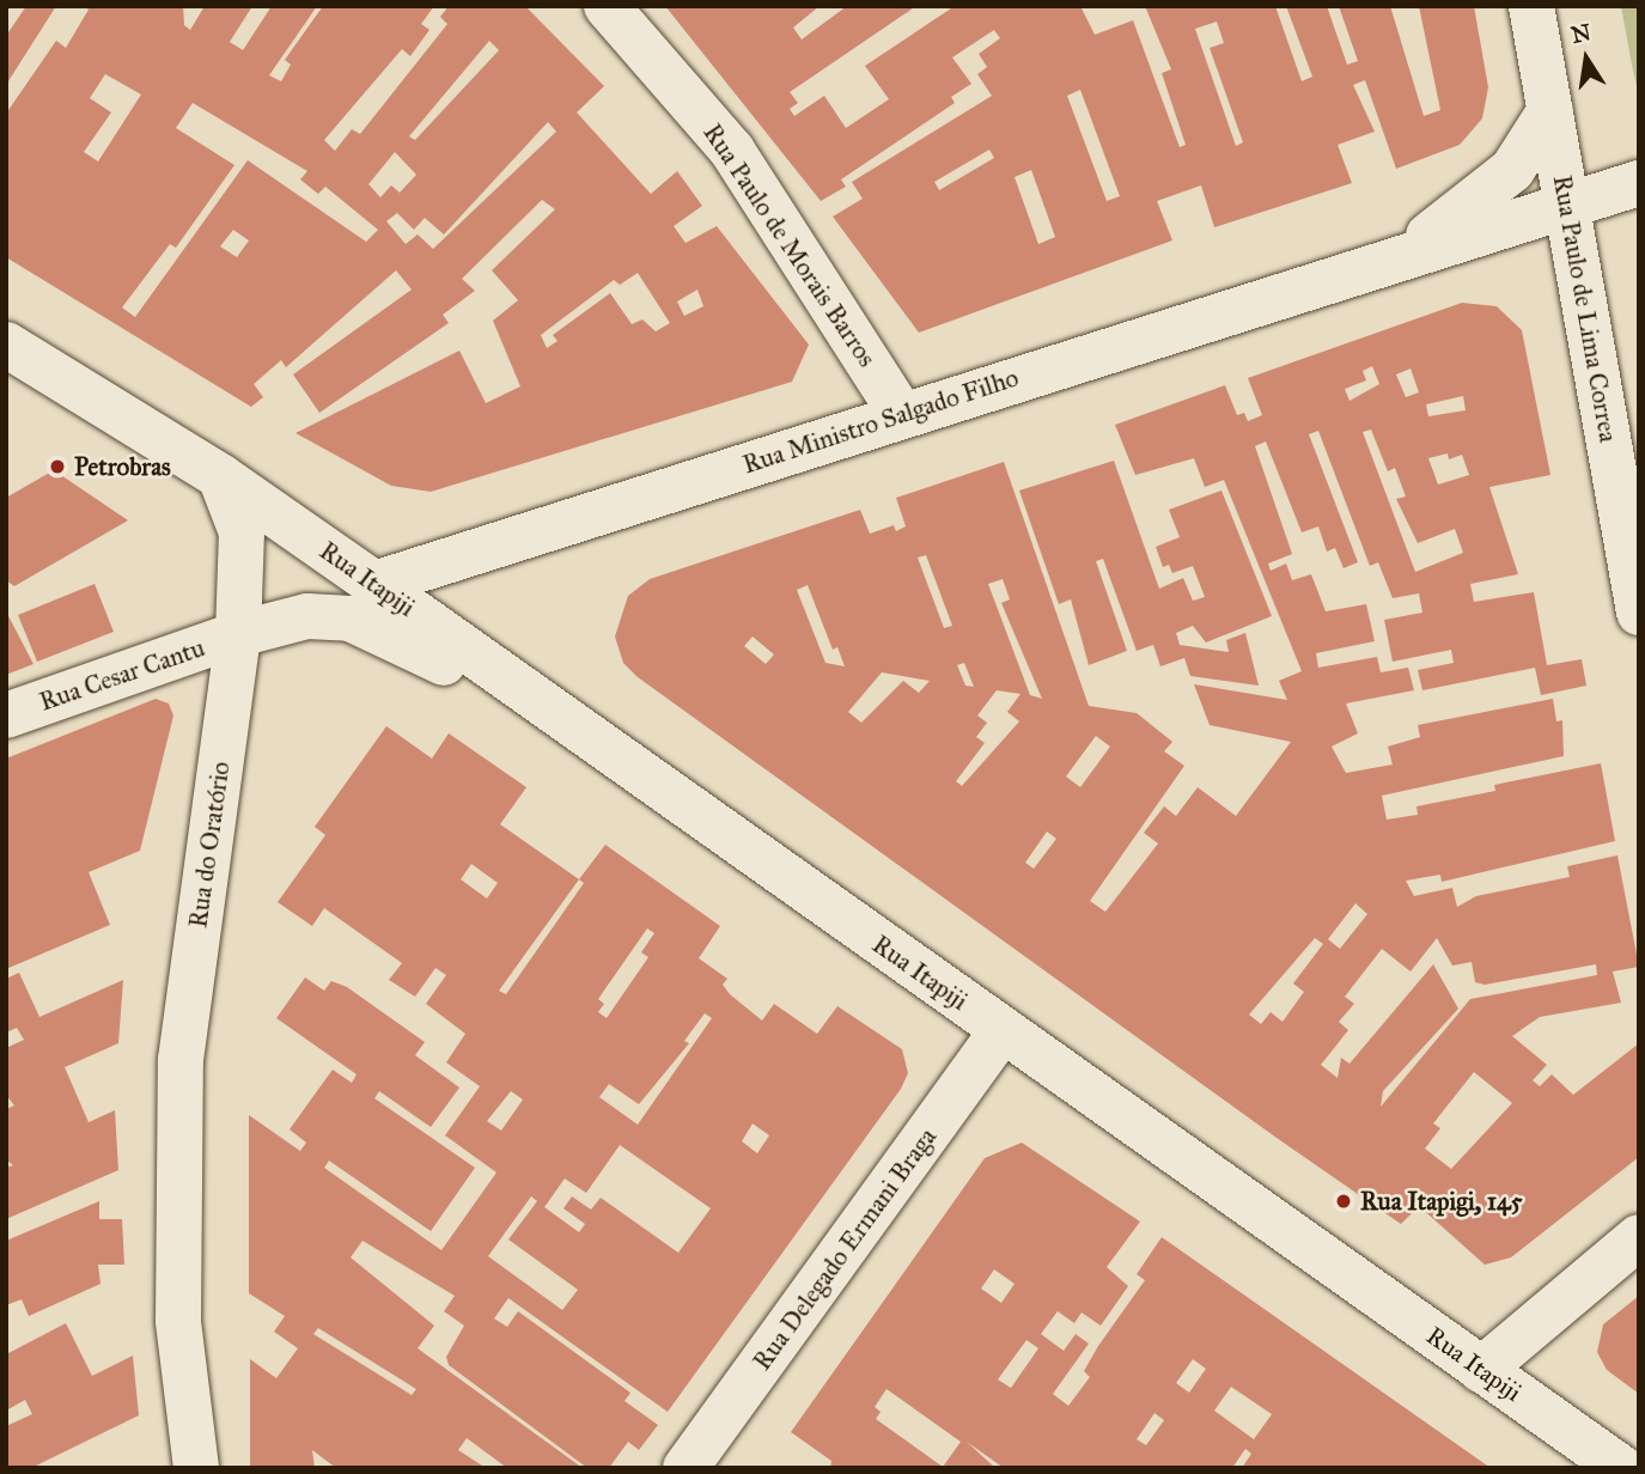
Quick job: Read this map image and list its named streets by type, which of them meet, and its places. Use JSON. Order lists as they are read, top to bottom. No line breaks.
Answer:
{"streets":{"street":["Rua Paulo de Morais Barros","Rua Paulo de Lima Correa","Rua Ministro Salgado Filho","Rua Itapiji","Rua Cesar Cantu","Rua do Oratório","Rua Delegado Ermani Braga"]},"crossings":[["Rua Paulo de Morais Barros","Rua Ministro Salgado Filho"],["Rua Paulo de Lima Correa","Rua Ministro Salgado Filho"],["Rua Ministro Salgado Filho","Rua Itapiji"],["Rua Itapiji","Rua Cesar Cantu"],["Rua Itapiji","Rua do Oratório"],["Rua Itapiji","Rua Delegado Ermani Braga"],["Rua Cesar Cantu","Rua do Oratório"]],"places":["Petrobras","Rua Itapigi, 145"],"north":"top"}
